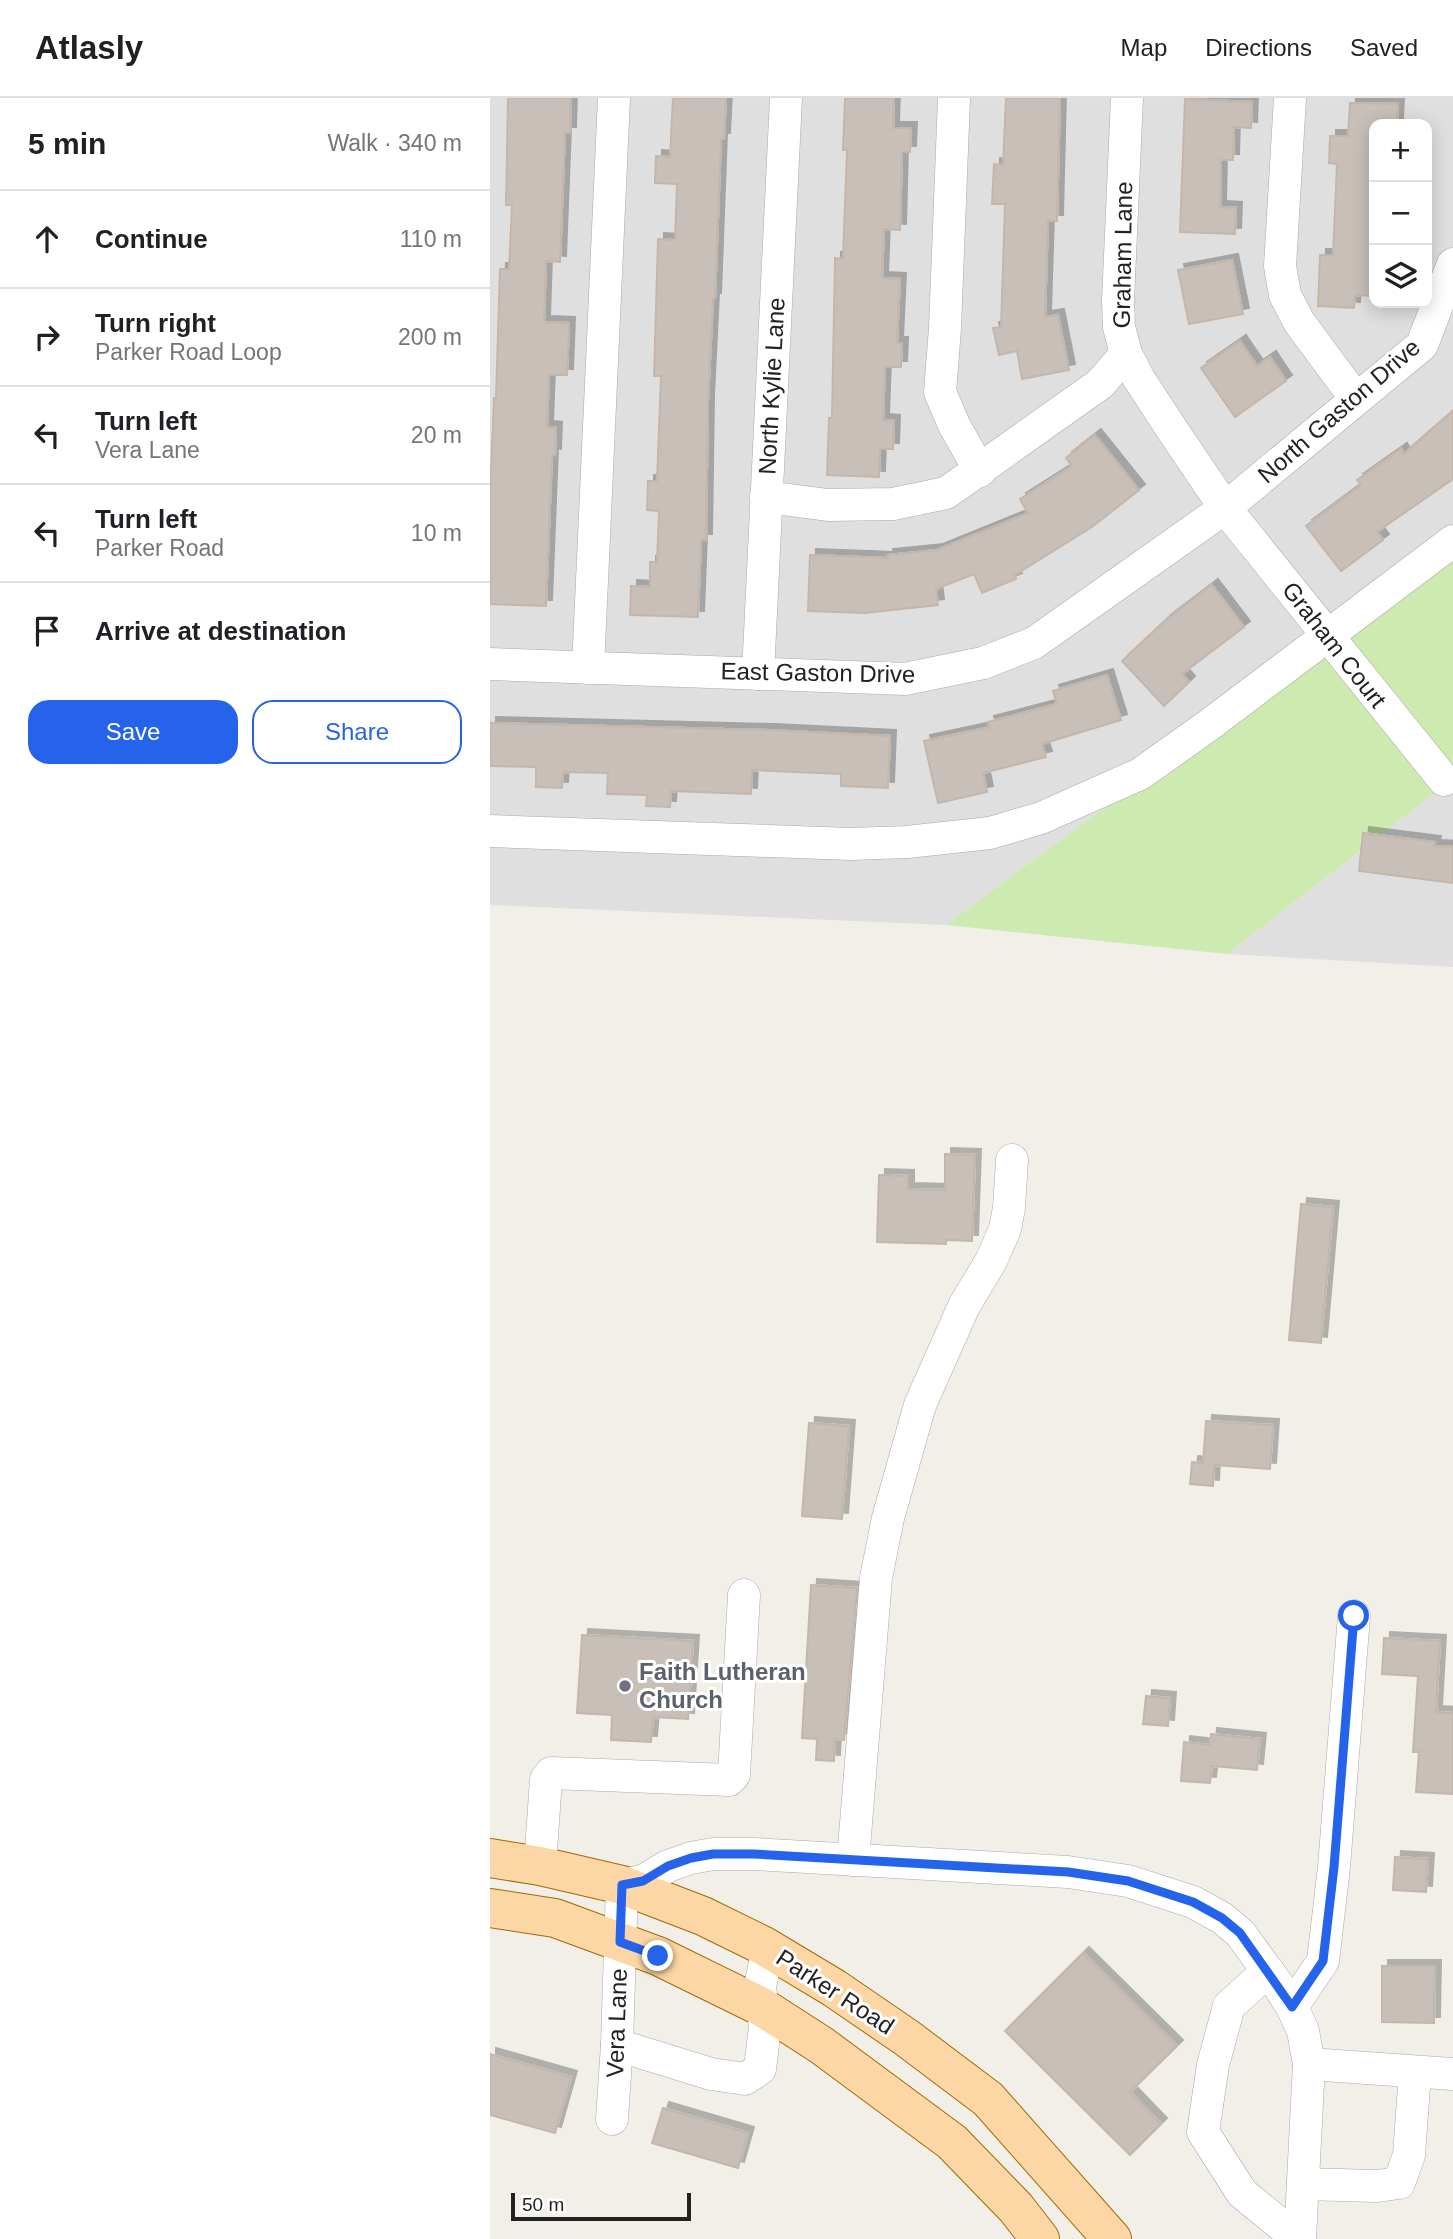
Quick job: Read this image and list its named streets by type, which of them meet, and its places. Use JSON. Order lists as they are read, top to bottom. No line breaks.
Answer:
{"streets":{"main road":["Parker Road"],"street":["Graham Lane","North Kylie Lane","North Gaston Drive","Graham Court","East Gaston Drive","Vera Lane"]},"crossings":[["Graham Lane","North Gaston Drive"],["Graham Lane","Graham Court"],["Graham Lane","East Gaston Drive"],["North Kylie Lane","East Gaston Drive"],["North Gaston Drive","Graham Court"],["North Gaston Drive","East Gaston Drive"],["Graham Court","East Gaston Drive"],["Parker Road","Vera Lane"]],"places":["Faith Lutheran Church"],"scale_bar":"50 m","page":{"header":"Atlasly","nav":["Map","Directions","Saved"],"heading":["5 min","Walk · 340 m"],"map_buttons":["+","−"],"list":[["Continue","110 m"],["Turn right","Parker Road Loop","200 m"],["Turn left","Vera Lane","20 m"],["Turn left","Parker Road","10 m"],"Arrive at destination"],"buttons":["Save","Share"],"scale":"50 m"}}
